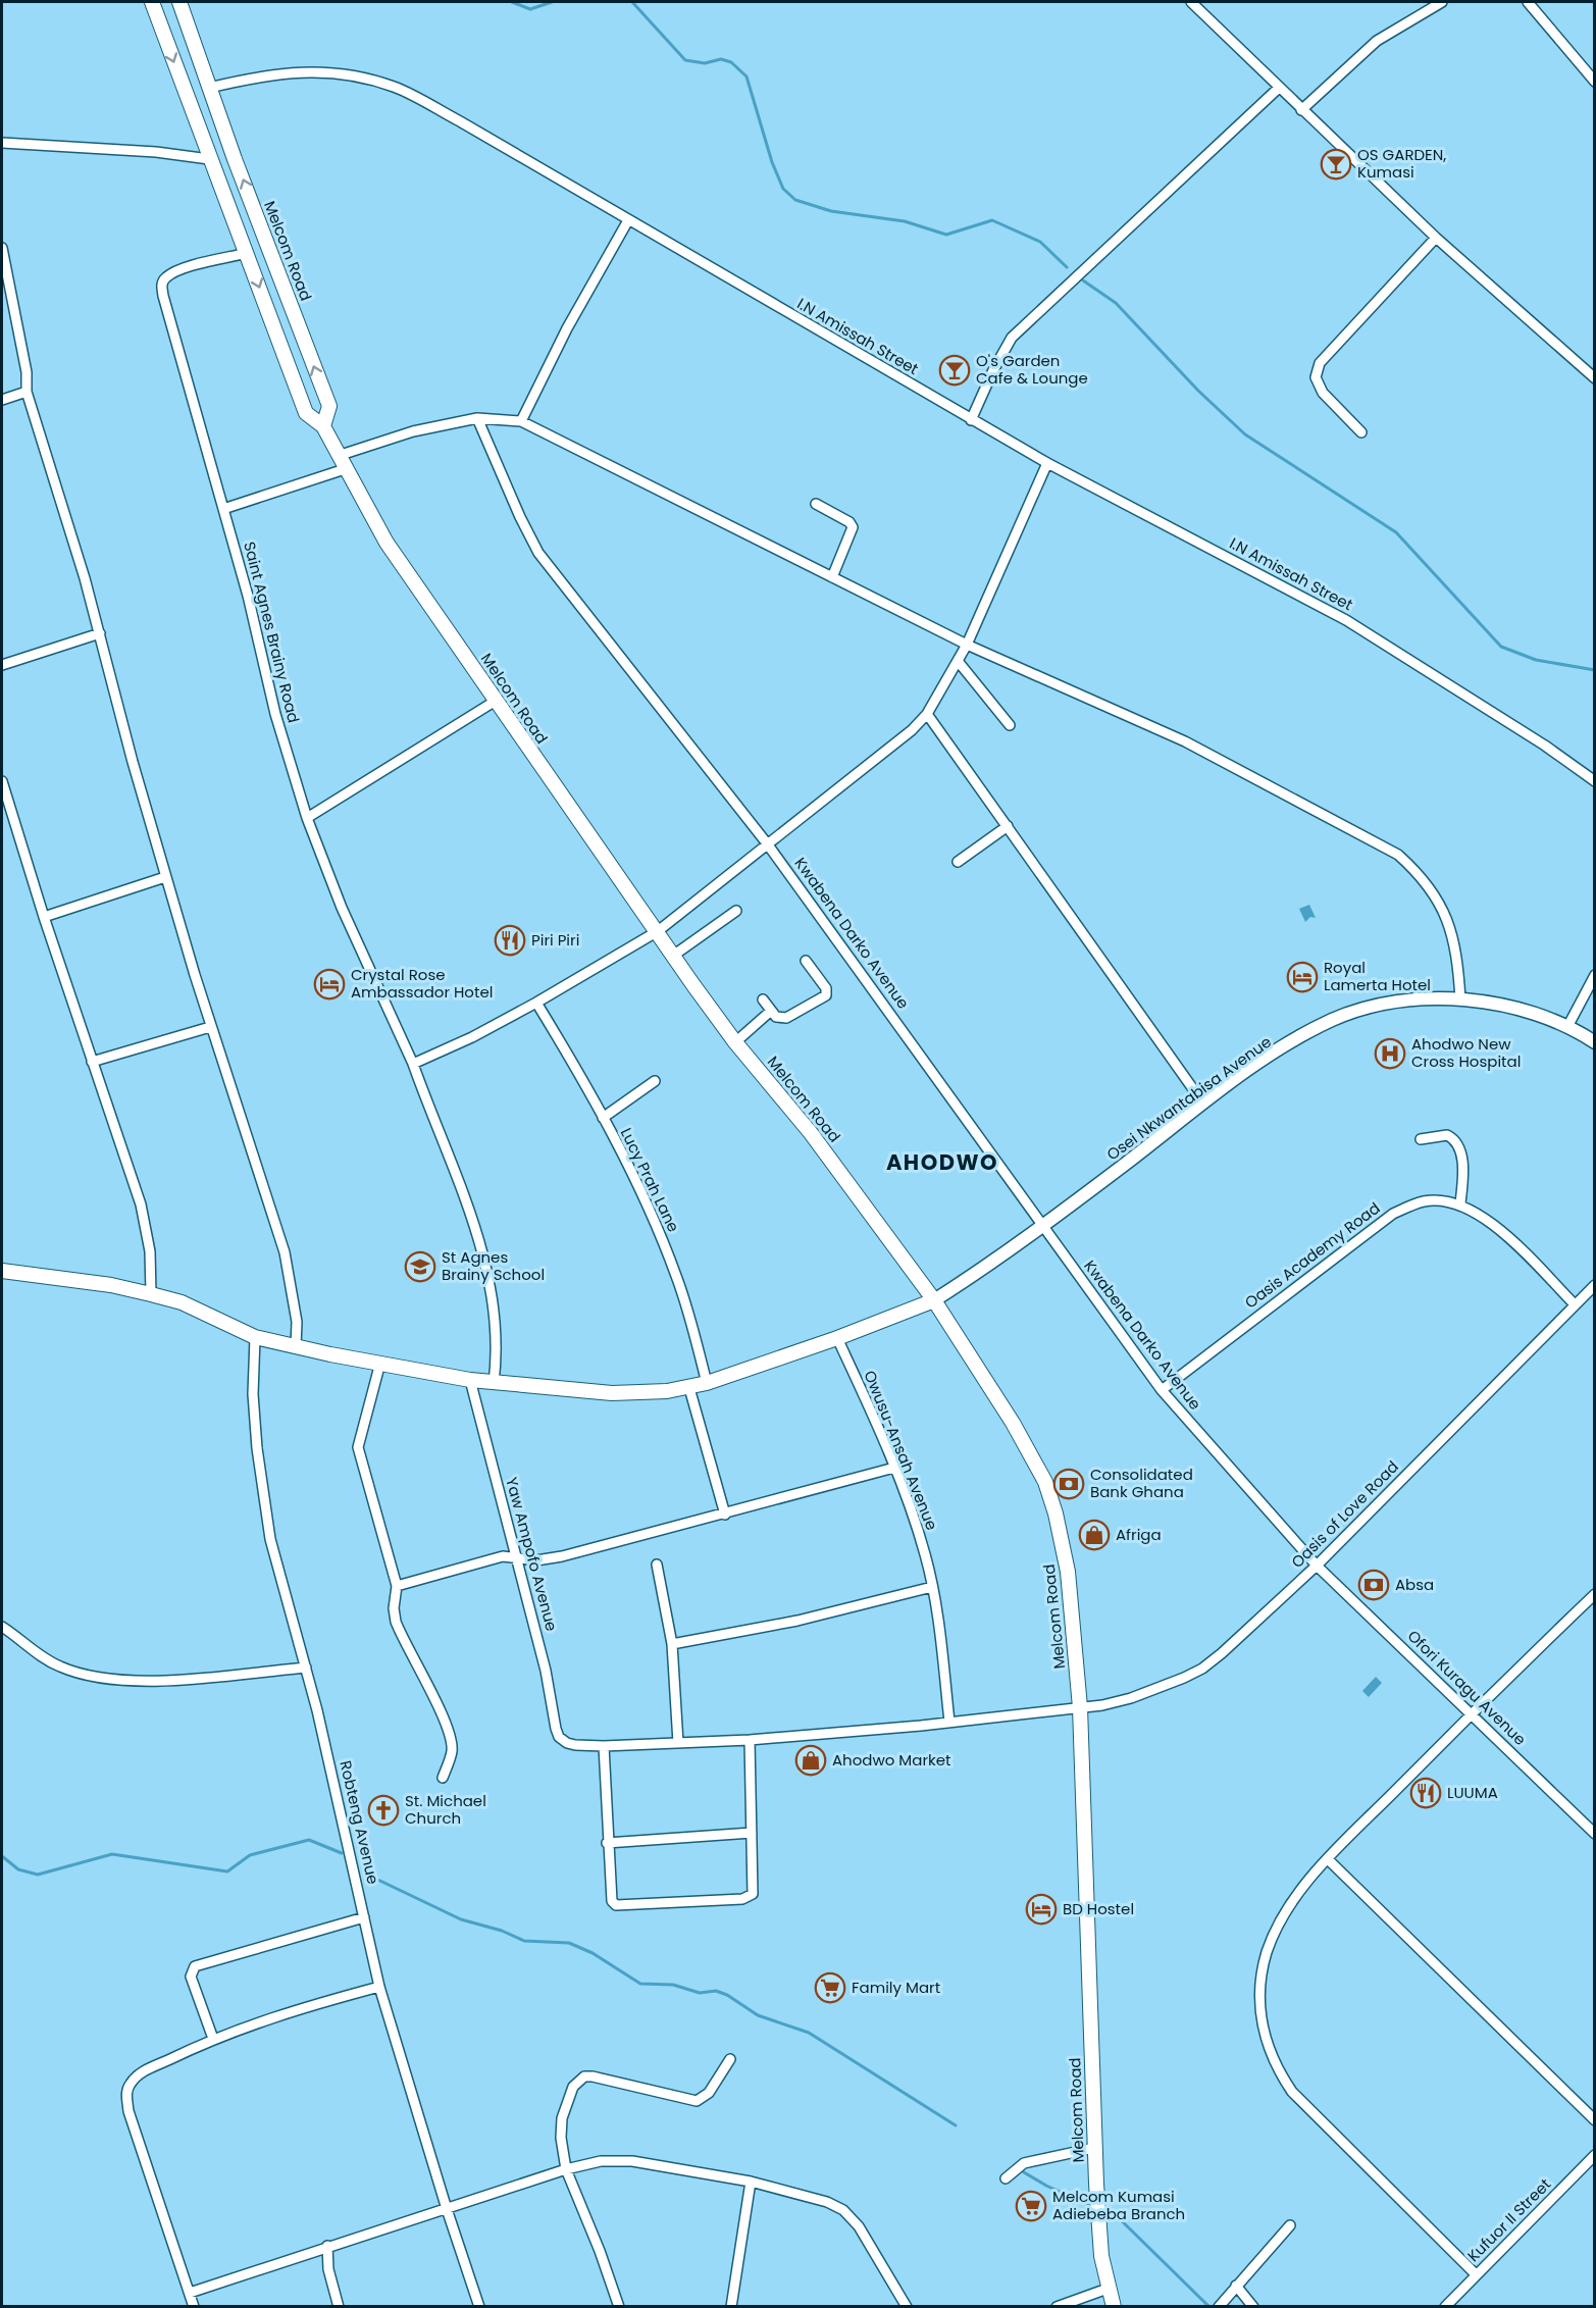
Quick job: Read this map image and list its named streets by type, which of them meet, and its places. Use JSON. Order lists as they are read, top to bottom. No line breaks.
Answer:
{"streets":{"main road":["Melcom Road"],"street":["I.N Amissah Street","Saint Agnes Brainy Road","Kwabena Darko Avenue","Osei Nkwantabisa Avenue","Lucy Prah Lane","Oasis Academy Road","Owusu-Ansah Avenue","Oasis of Love Road","Yaw Ampofo Avenue","Ofori Kuragu Avenue","Robteng Avenue","Kufuor II Street"]},"crossings":[["Melcom Road","I.N Amissah Street"],["Melcom Road","Osei Nkwantabisa Avenue"],["Melcom Road","Oasis of Love Road"],["Kwabena Darko Avenue","Osei Nkwantabisa Avenue"],["Kwabena Darko Avenue","Oasis Academy Road"],["Kwabena Darko Avenue","Oasis of Love Road"],["Kwabena Darko Avenue","Ofori Kuragu Avenue"],["Oasis Academy Road","Oasis of Love Road"],["Owusu-Ansah Avenue","Oasis of Love Road"],["Oasis of Love Road","Yaw Ampofo Avenue"],["Oasis of Love Road","Ofori Kuragu Avenue"]],"districts":["AHODWO"],"places":{"bar":["OS GARDEN, Kumasi","O's Garden Cafe & Lounge"],"restaurant":["Piri Piri","LUUMA"],"hotel":["Royal Lamerta Hotel","Crystal Rose Ambassador Hotel","BD Hostel"],"hospital":["Ahodwo New Cross Hospital"],"school or university":["St Agnes Brainy School"],"bank":["Consolidated Bank Ghana","Absa"],"shop":["Afriga","Ahodwo Market"],"church":["St. Michael Church"],"supermarket":["Family Mart","Melcom Kumasi Adiebeba Branch"]}}
